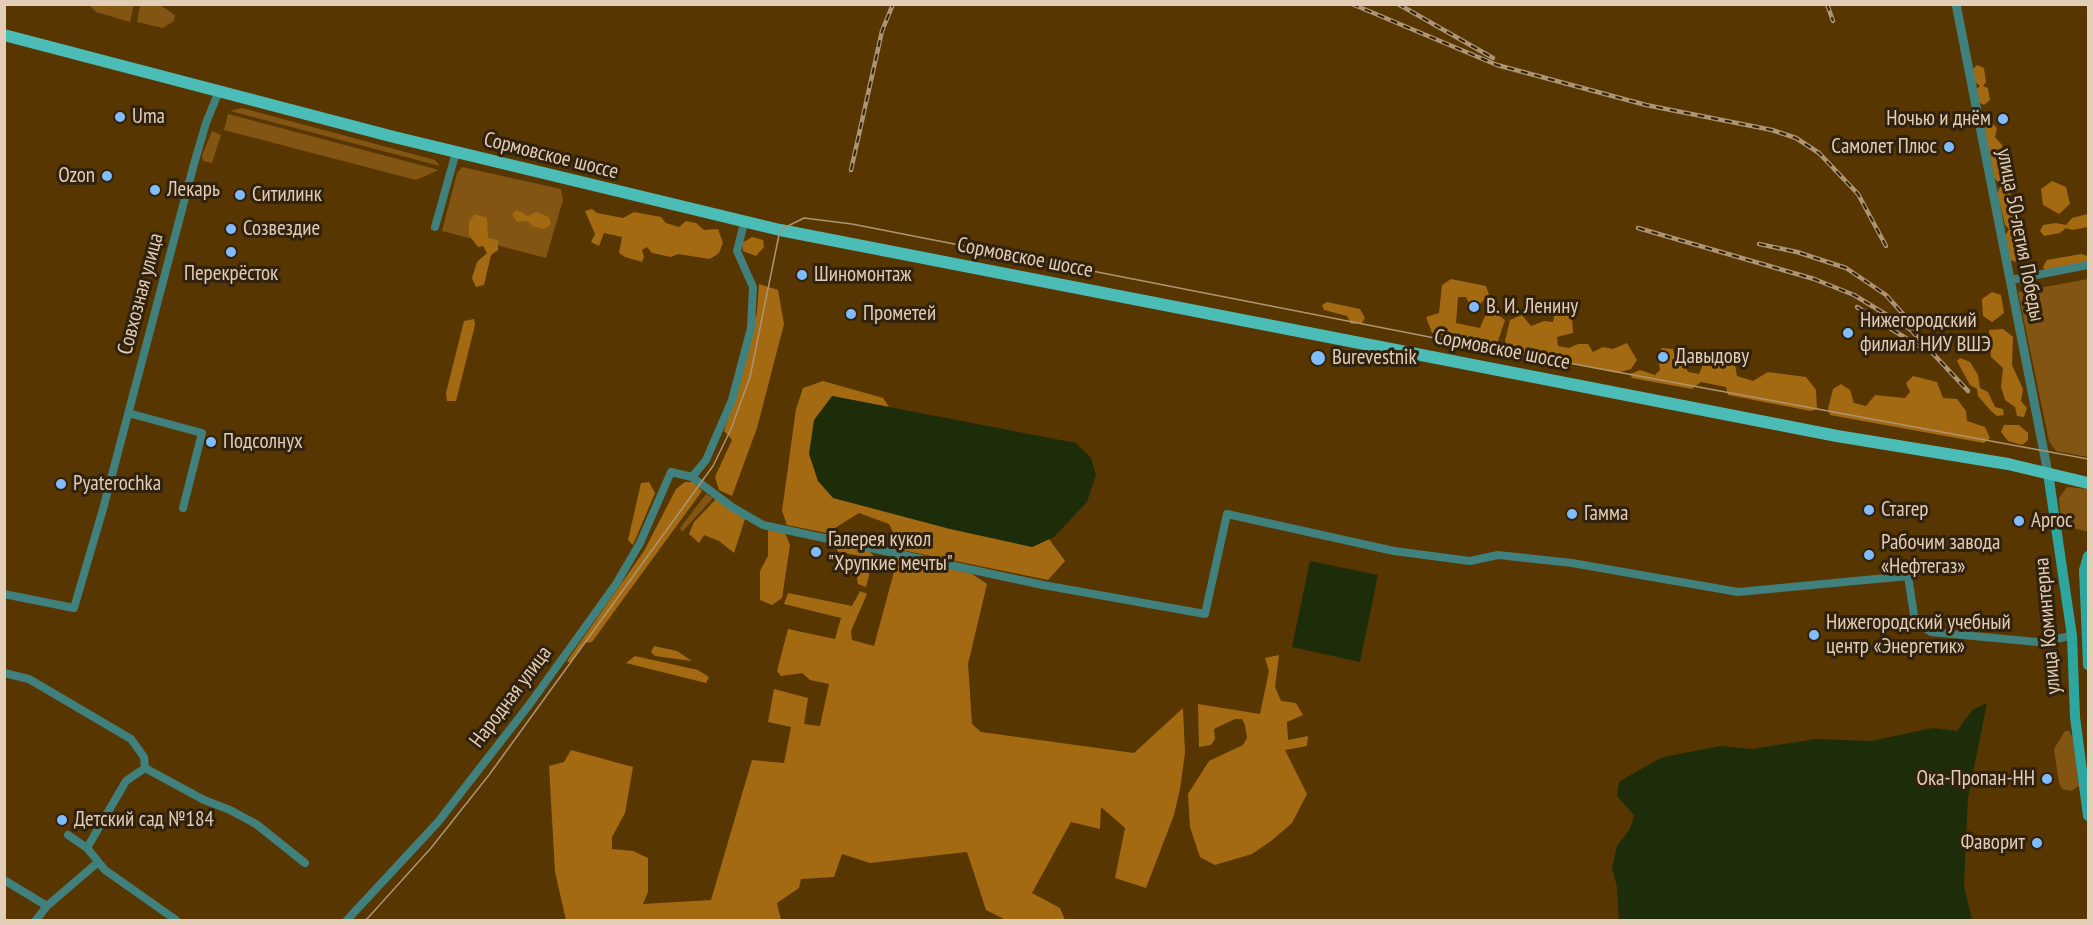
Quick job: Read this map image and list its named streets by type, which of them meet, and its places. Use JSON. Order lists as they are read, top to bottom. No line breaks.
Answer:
{"streets":{"main road":["Сормовское шоссе","улица Коминтерна"],"street":["улица 50-летия Победы","Совхозная улица","Народная улица"]},"crossings":[["Сормовское шоссе","улица 50-летия Победы"],["Сормовское шоссе","Совхозная улица"],["Сормовское шоссе","улица Коминтерна"],["улица 50-летия Победы","улица Коминтерна"]],"places":["Uma","Ночью и днём","Самолет Плюс","Ozon","Лекарь","Ситилинк","Созвездие","Перекрёсток","Шиномонтаж","В. И. Ленину","Прометей","Нижегородский филиал НИУ ВШЭ","Давыдову","Burevestnik","Подсолнух","Pyaterochka","Стагер","Гамма","Аргос","Галерея кукол \"Хрупкие мечты\"","Рабочим завода «Нефтегаз»","Нижегородский учебный центр «Энергетик»","Ока-Пропан-НН","Детский сад №184","Фаворит"]}
